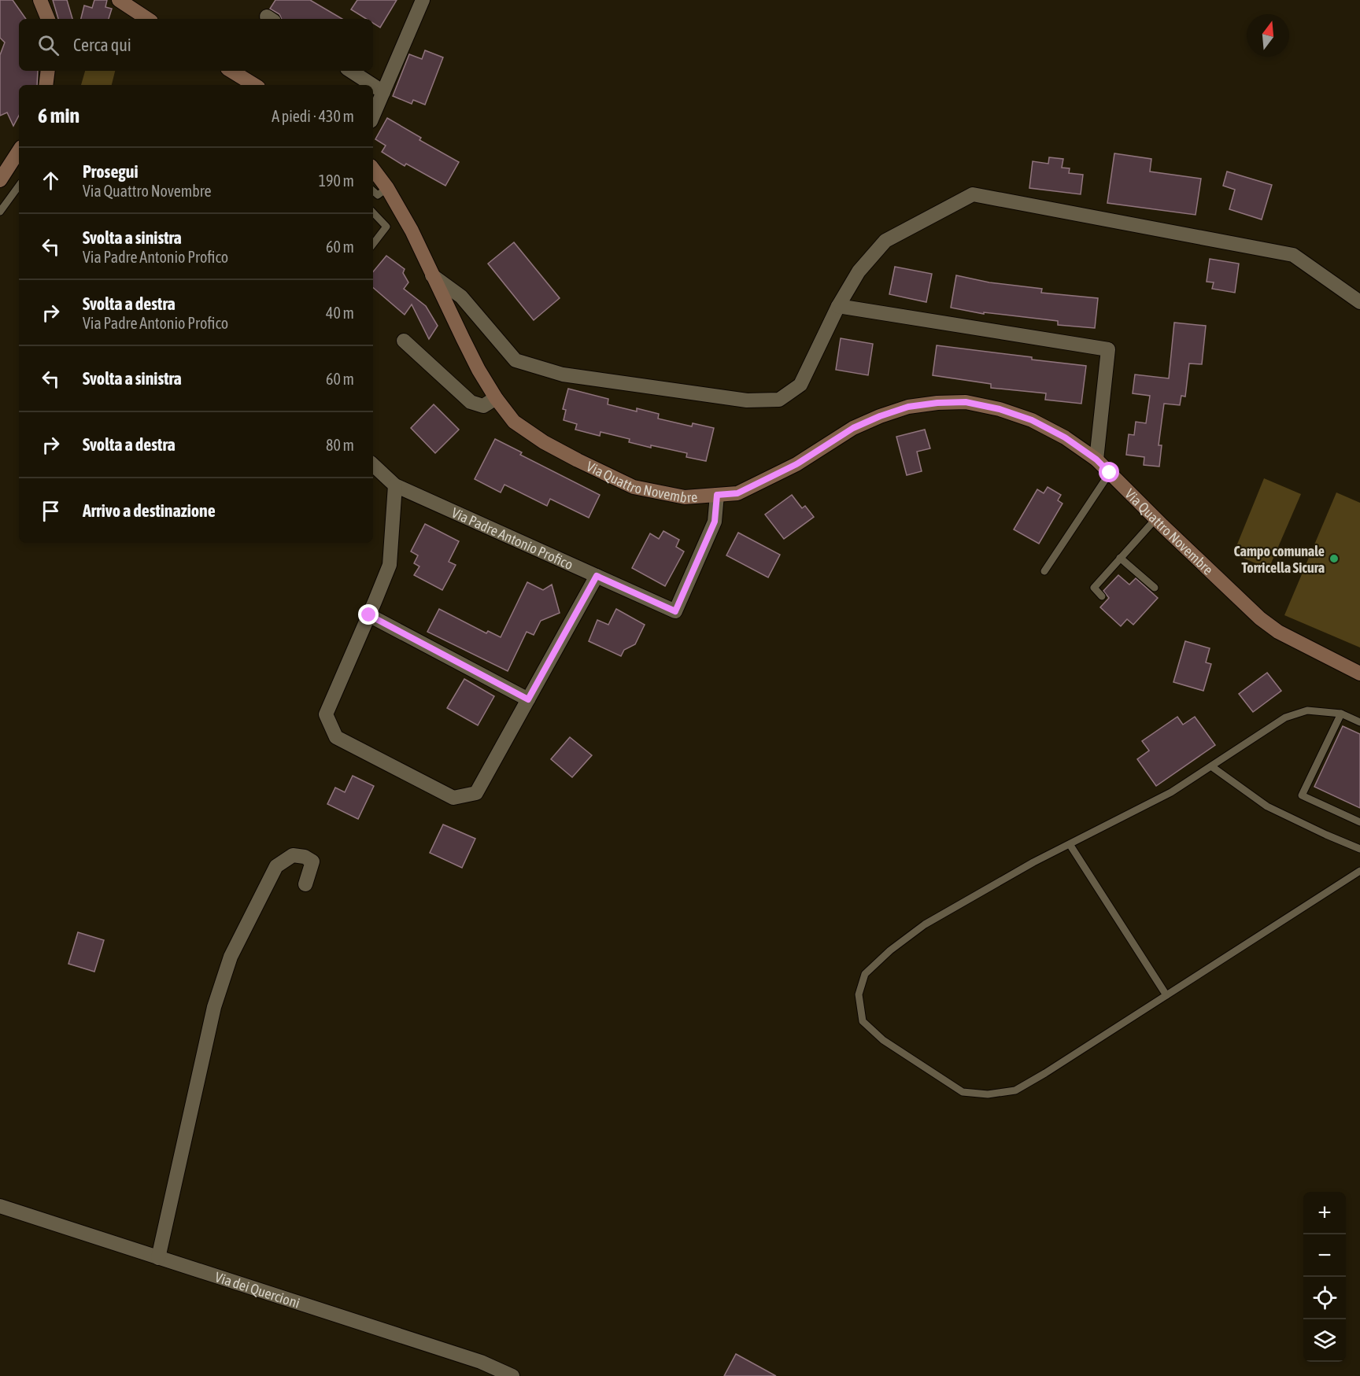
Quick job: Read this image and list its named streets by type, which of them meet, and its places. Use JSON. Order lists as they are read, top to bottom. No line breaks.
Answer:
{"streets":{"main road":["Via Quattro Novembre"],"street":["Via Padre Antonio Profico","Via dei Quercioni"]},"crossings":[["Via Quattro Novembre","Via Padre Antonio Profico"]],"places":["Campo comunale Torricella Sicura"],"north":"top","page":{"search":"Cerca qui","heading":["6 min","A piedi · 430 m"],"list":[["Prosegui","Via Quattro Novembre","190 m"],["Svolta a sinistra","Via Padre Antonio Profico","60 m"],["Svolta a destra","Via Padre Antonio Profico","40 m"],["Svolta a sinistra","60 m"],["Svolta a destra","80 m"],"Arrivo a destinazione"],"map_buttons":["+","−"]}}
